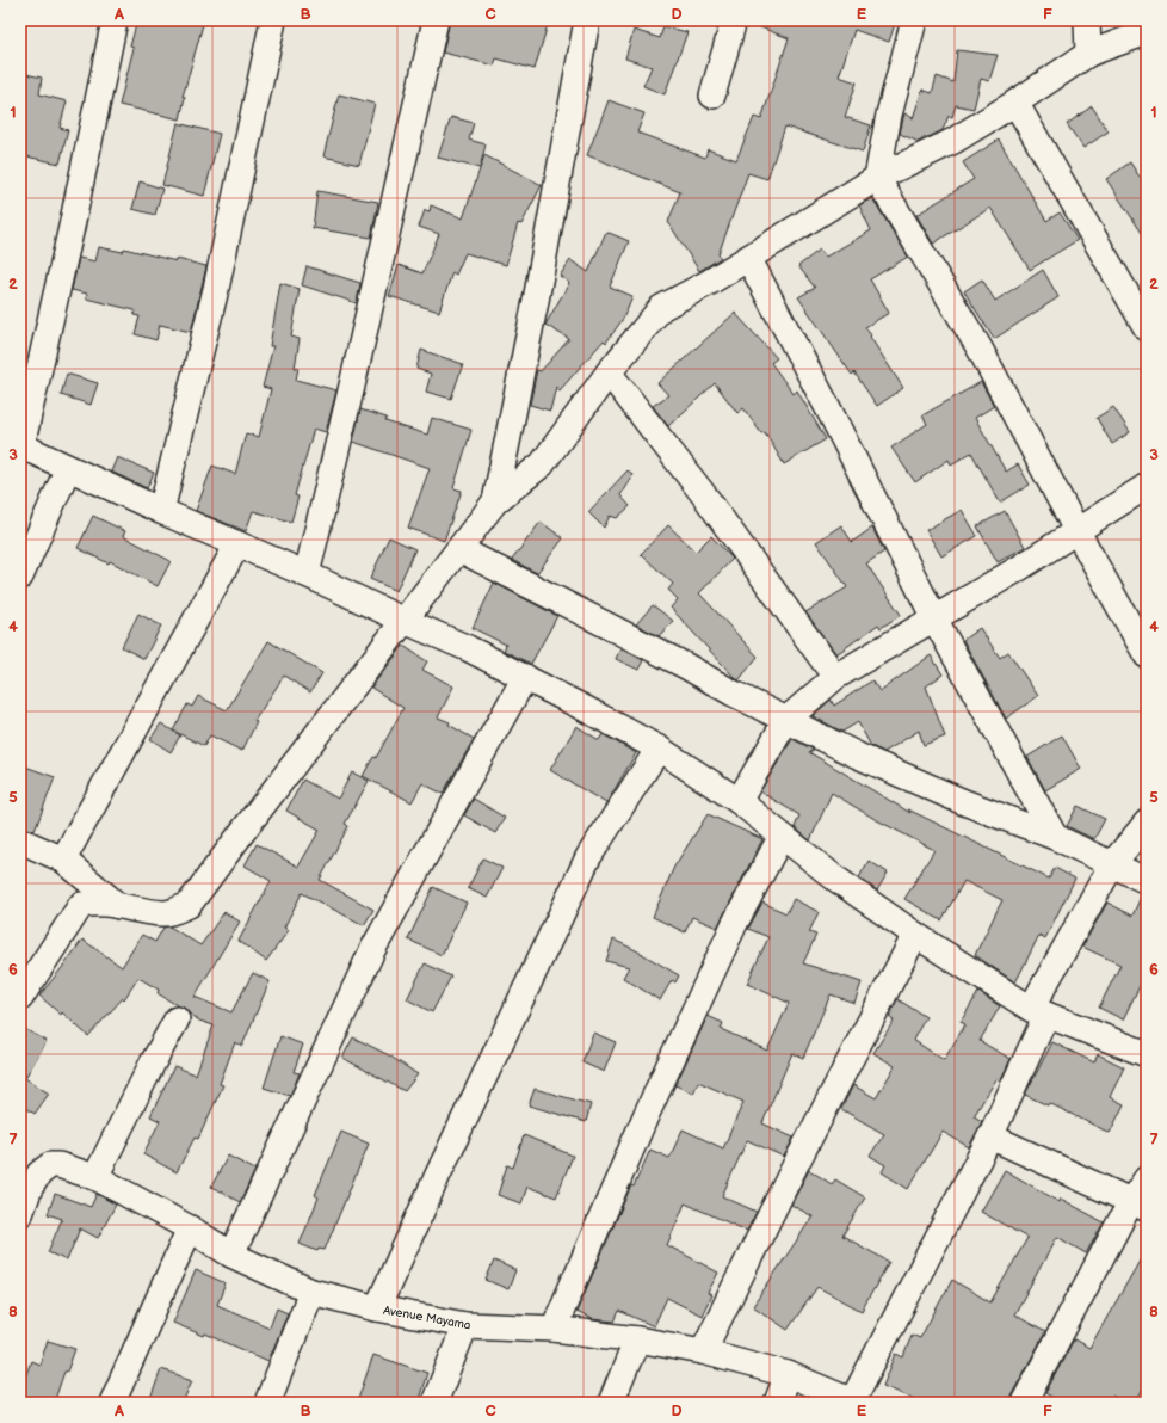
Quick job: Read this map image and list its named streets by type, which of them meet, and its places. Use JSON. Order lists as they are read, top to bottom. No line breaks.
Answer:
{"streets":{"street":["Avenue Mayama"]},"grid":{"columns":["A","B","C","D","E","F"],"rows":["1","2","3","4","5","6","7","8"]}}
